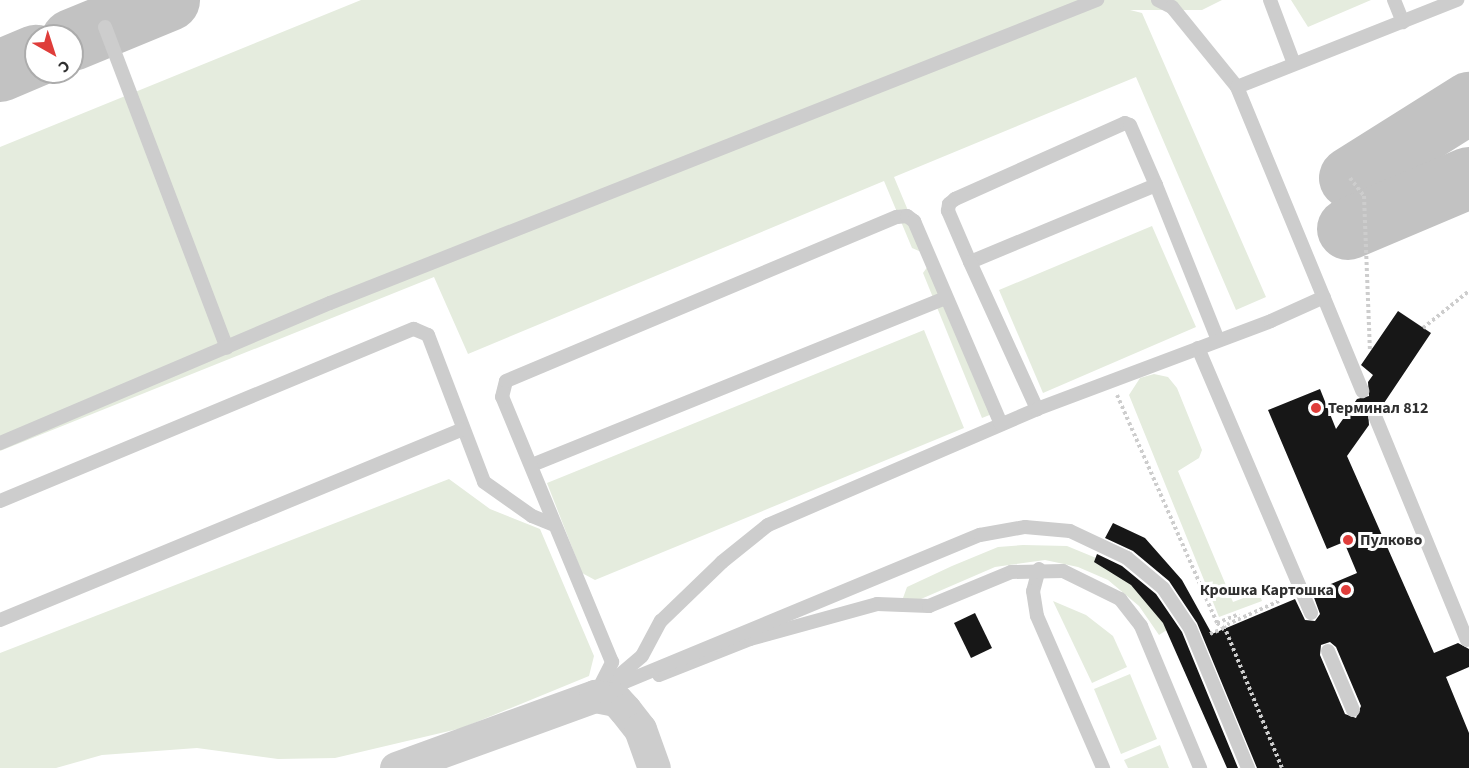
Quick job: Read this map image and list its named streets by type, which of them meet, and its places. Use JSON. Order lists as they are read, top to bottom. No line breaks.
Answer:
{"places":["Терминал 812","Пулково","Крошка Картошка"],"north":"bottom right"}
